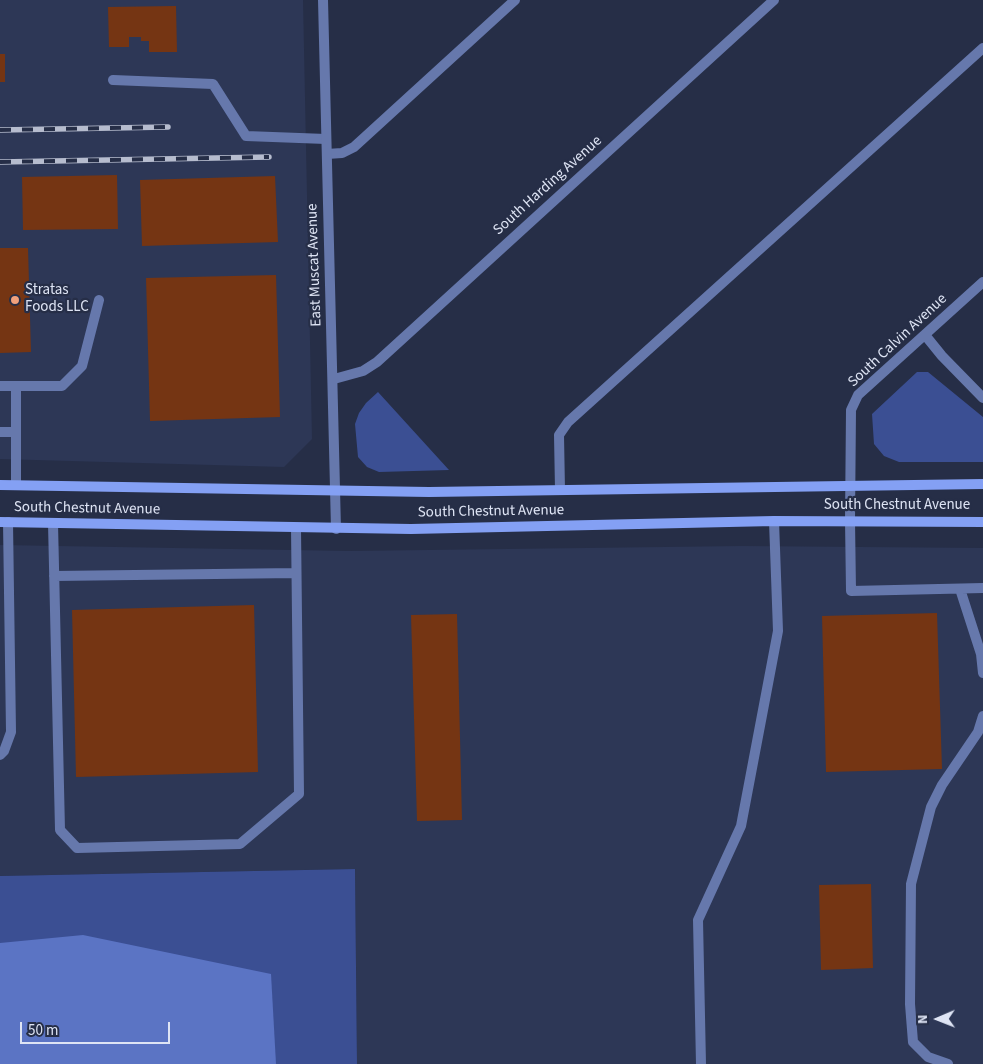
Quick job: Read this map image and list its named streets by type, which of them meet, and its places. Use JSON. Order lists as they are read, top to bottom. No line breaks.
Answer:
{"streets":{"main road":["South Chestnut Avenue"],"street":["South Harding Avenue","East Muscat Avenue","South Calvin Avenue"]},"crossings":[["South Harding Avenue","East Muscat Avenue"],["East Muscat Avenue","South Chestnut Avenue"],["South Calvin Avenue","South Chestnut Avenue"]],"places":["Stratas Foods LLC"],"scale_bar":"50 m","north":"left"}
